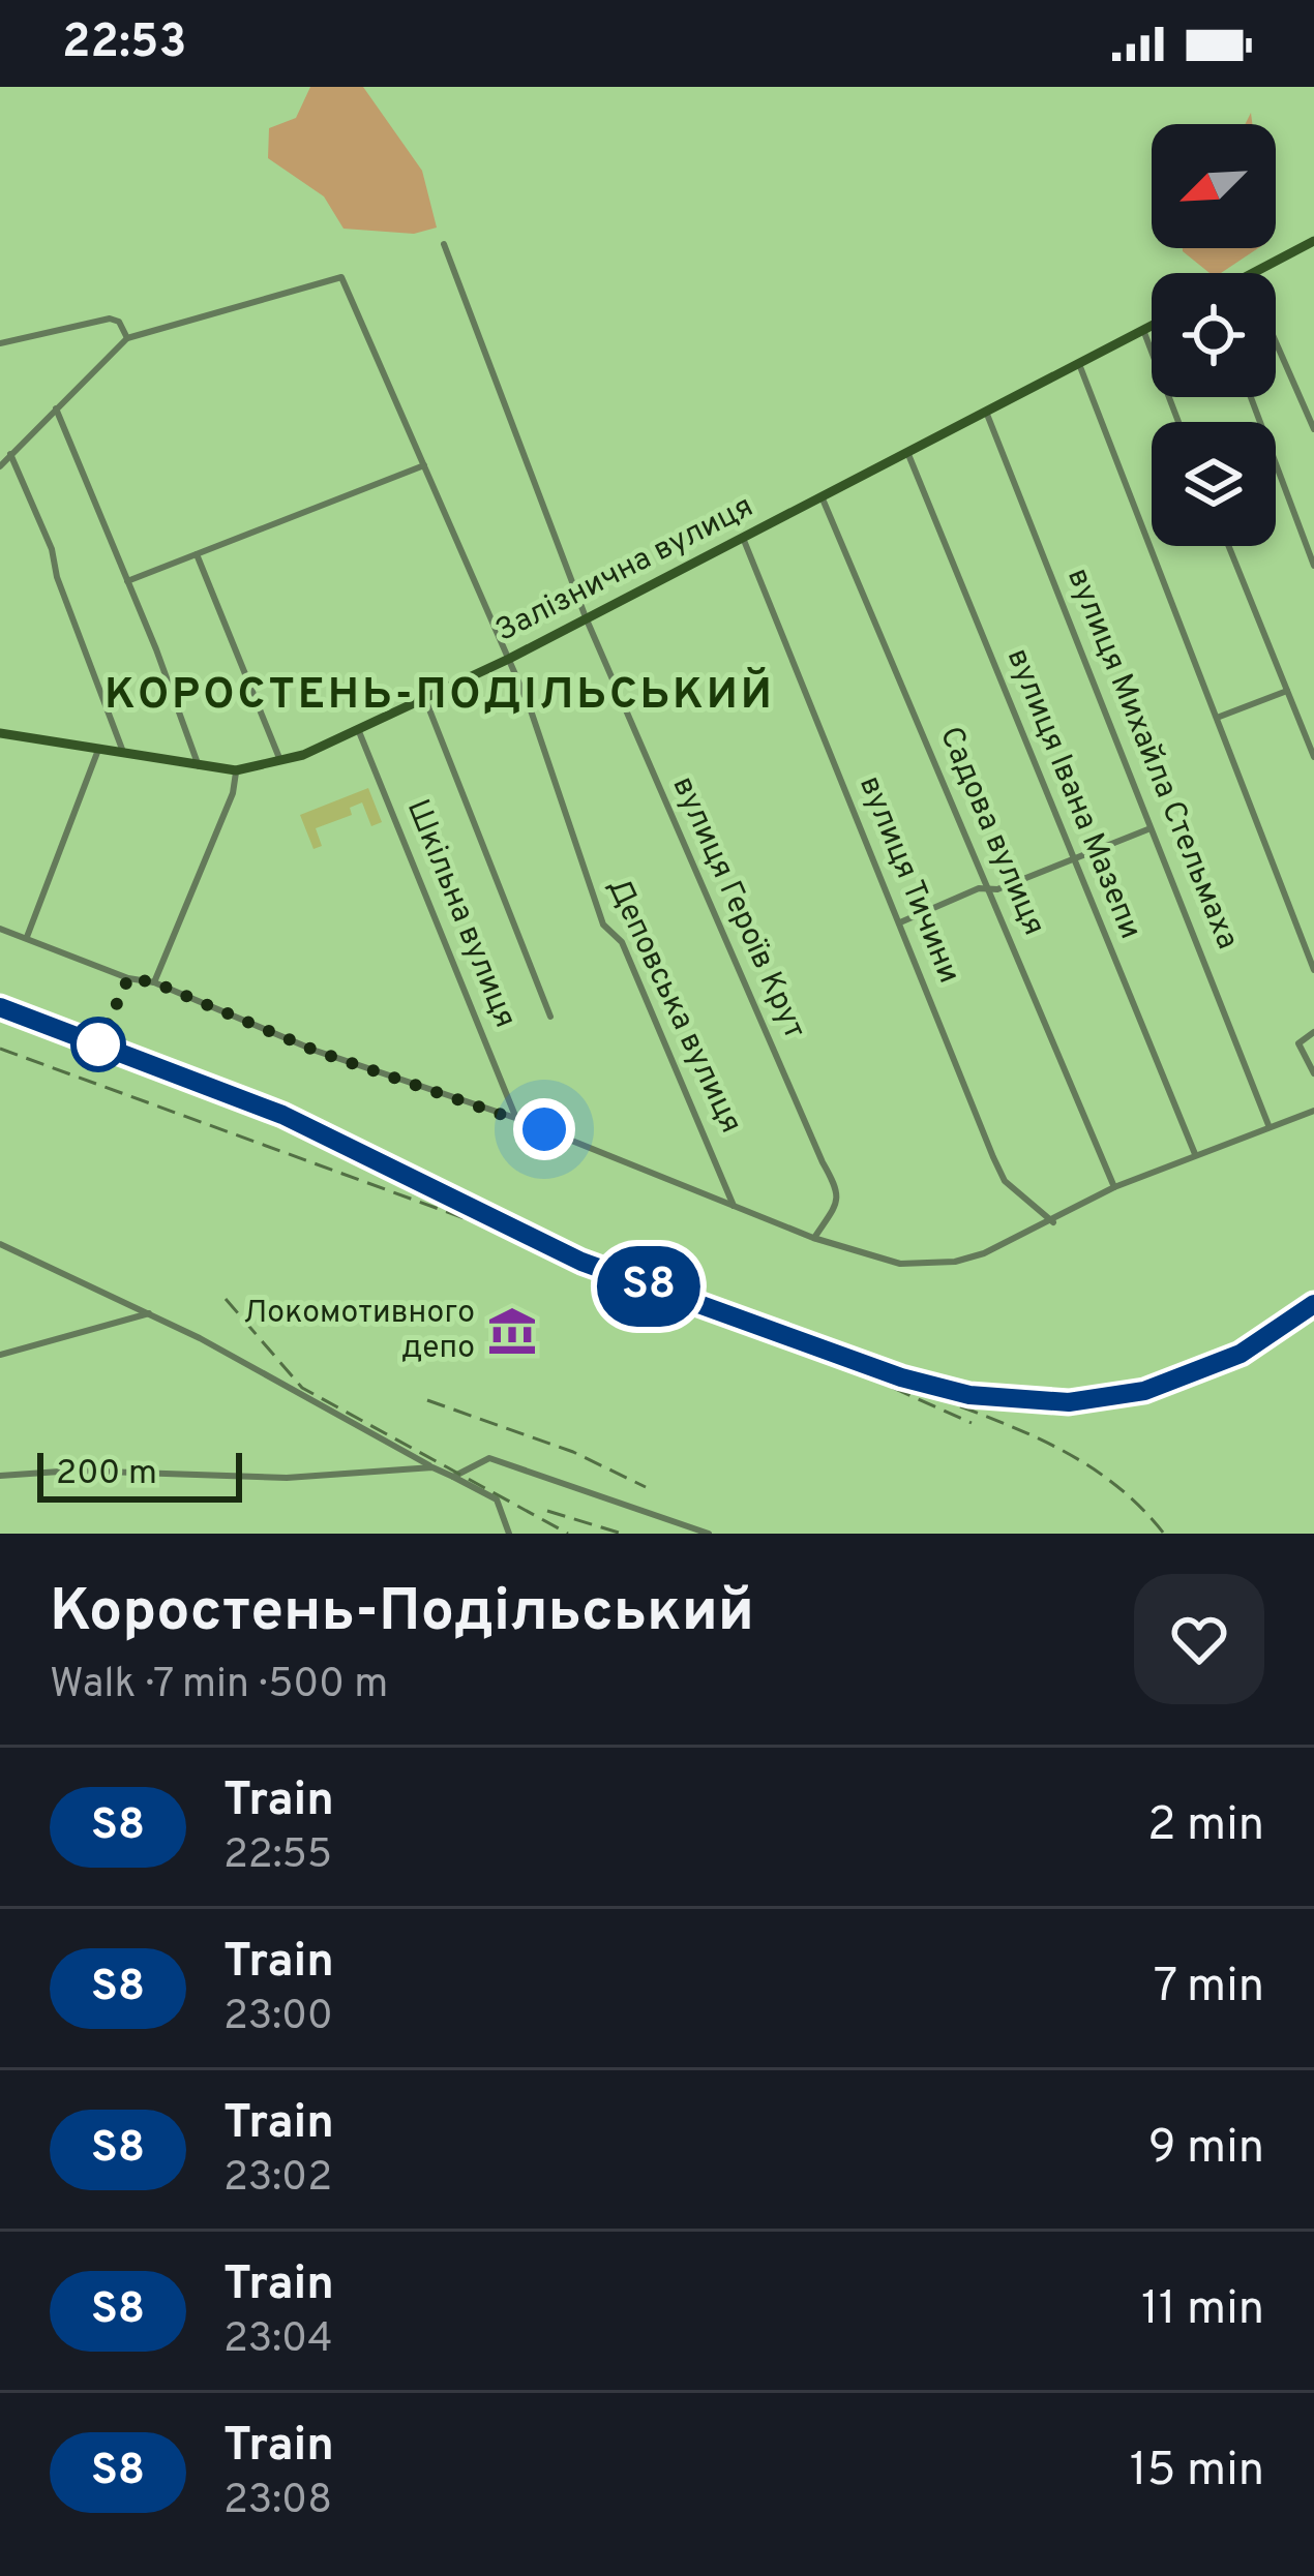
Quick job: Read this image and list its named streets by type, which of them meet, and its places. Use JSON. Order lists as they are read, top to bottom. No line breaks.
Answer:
{"streets":{"street":["Залізнична вулиця","вулиця Михайла Стельмаха","вулиця Івана Мазепи","Садова вулиця","вулиця Тичини","вулиця Героїв Крут","Шкільна вулиця","Деповська вулиця"]},"crossings":[["Залізнична вулиця","вулиця Михайла Стельмаха"],["Залізнична вулиця","вулиця Івана Мазепи"],["Залізнична вулиця","Садова вулиця"],["Залізнична вулиця","вулиця Тичини"],["Залізнична вулиця","вулиця Героїв Крут"],["Залізнична вулиця","Шкільна вулиця"],["Залізнична вулиця","Деповська вулиця"]],"districts":["КОРОСТЕНЬ-ПОДІЛЬСЬКИЙ"],"places":{"museum":["Локомотивного депо"]},"scale_bar":"200 m","north":"bottom left","page":{"status":"22:53","on_map":"S8","scale":"200 m","heading":["Коростень-Подільський","Walk · 7 min · 500 m"],"list":[{"mark":"S8","name":"Train","note":"22:55","value":"2 min"},{"mark":"S8","name":"Train","note":"23:00","value":"7 min"},{"mark":"S8","name":"Train","note":"23:02","value":"9 min"},{"mark":"S8","name":"Train","note":"23:04","value":"11 min"},{"mark":"S8","name":"Train","note":"23:08","value":"15 min"}]}}
